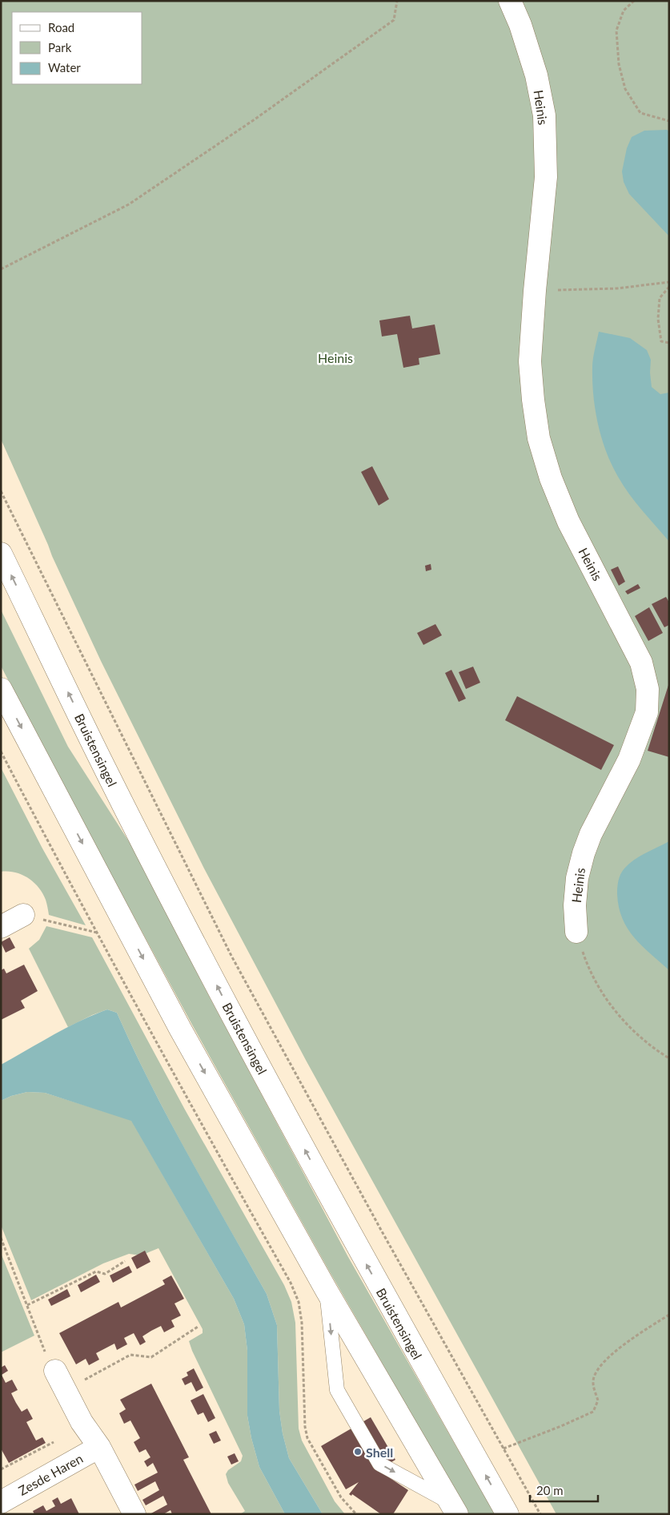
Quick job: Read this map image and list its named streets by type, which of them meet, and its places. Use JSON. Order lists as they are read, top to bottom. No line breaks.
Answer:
{"streets":{"main road":["Heinis","Bruistensingel","Zesde Haren"]},"parks":["Heinis"],"places":["Shell"],"legend":["Road","Park","Water"],"scale_bar":"20 m"}
